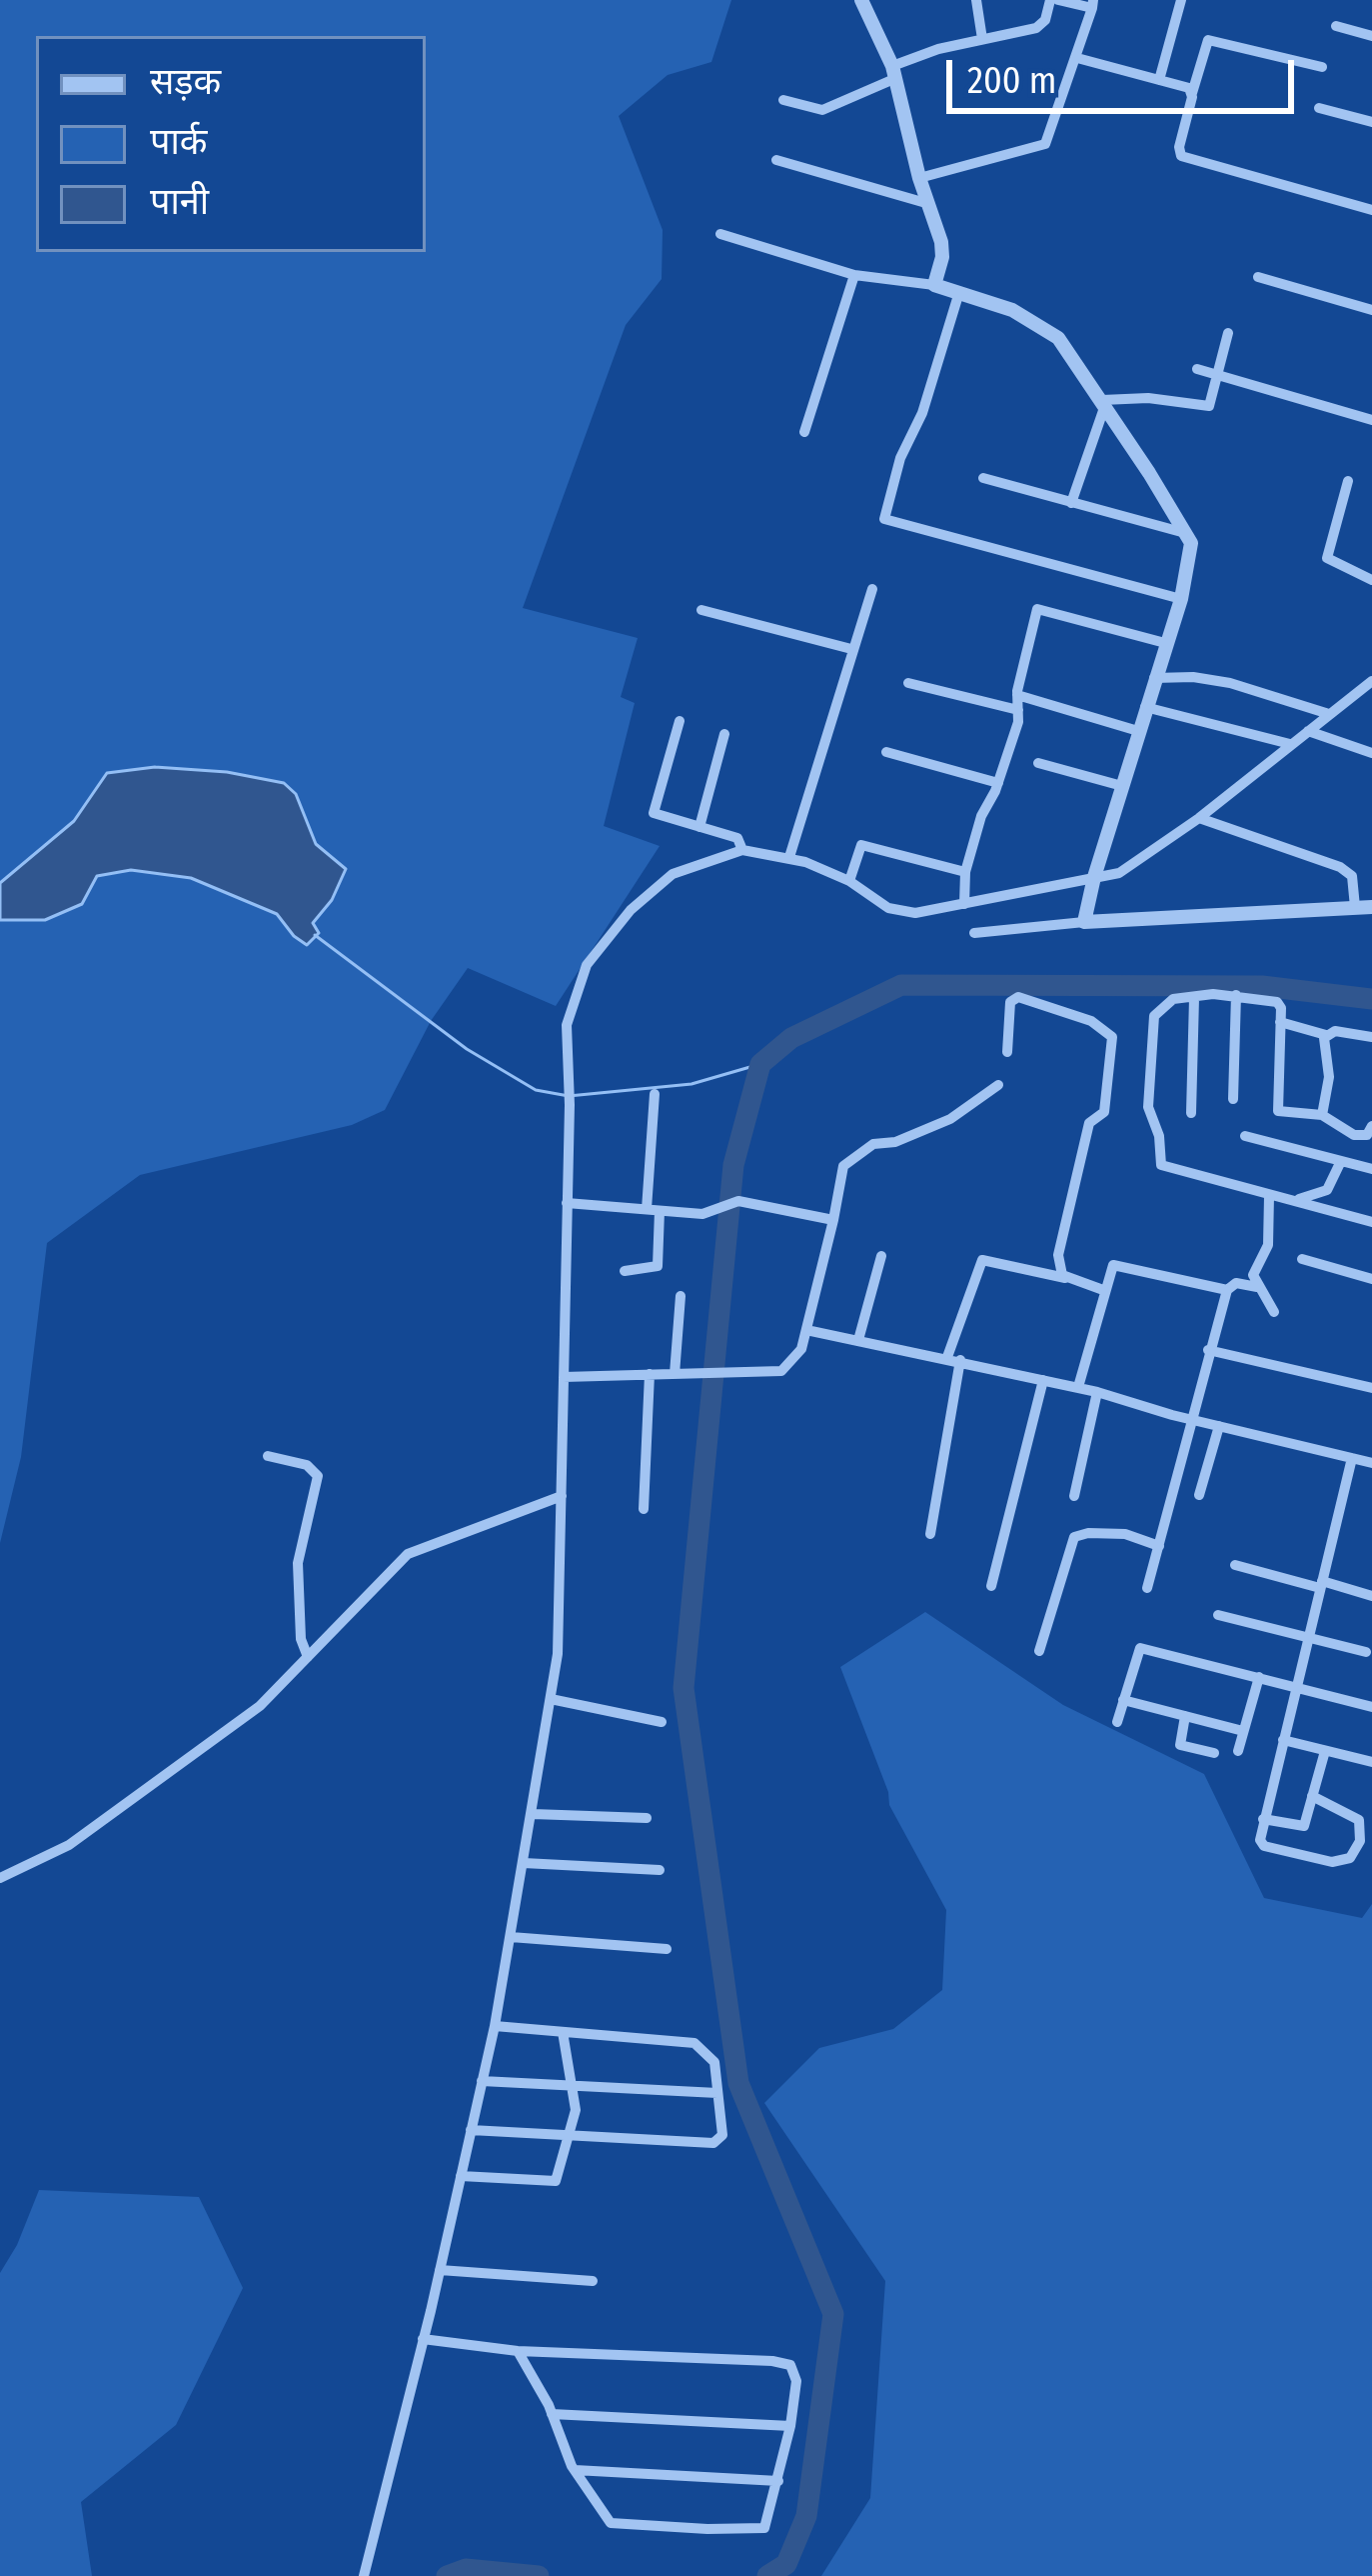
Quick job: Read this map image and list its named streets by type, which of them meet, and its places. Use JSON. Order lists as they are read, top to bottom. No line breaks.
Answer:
{"legend":["सड़क","पार्क","पानी"],"scale_bar":"200 m"}
